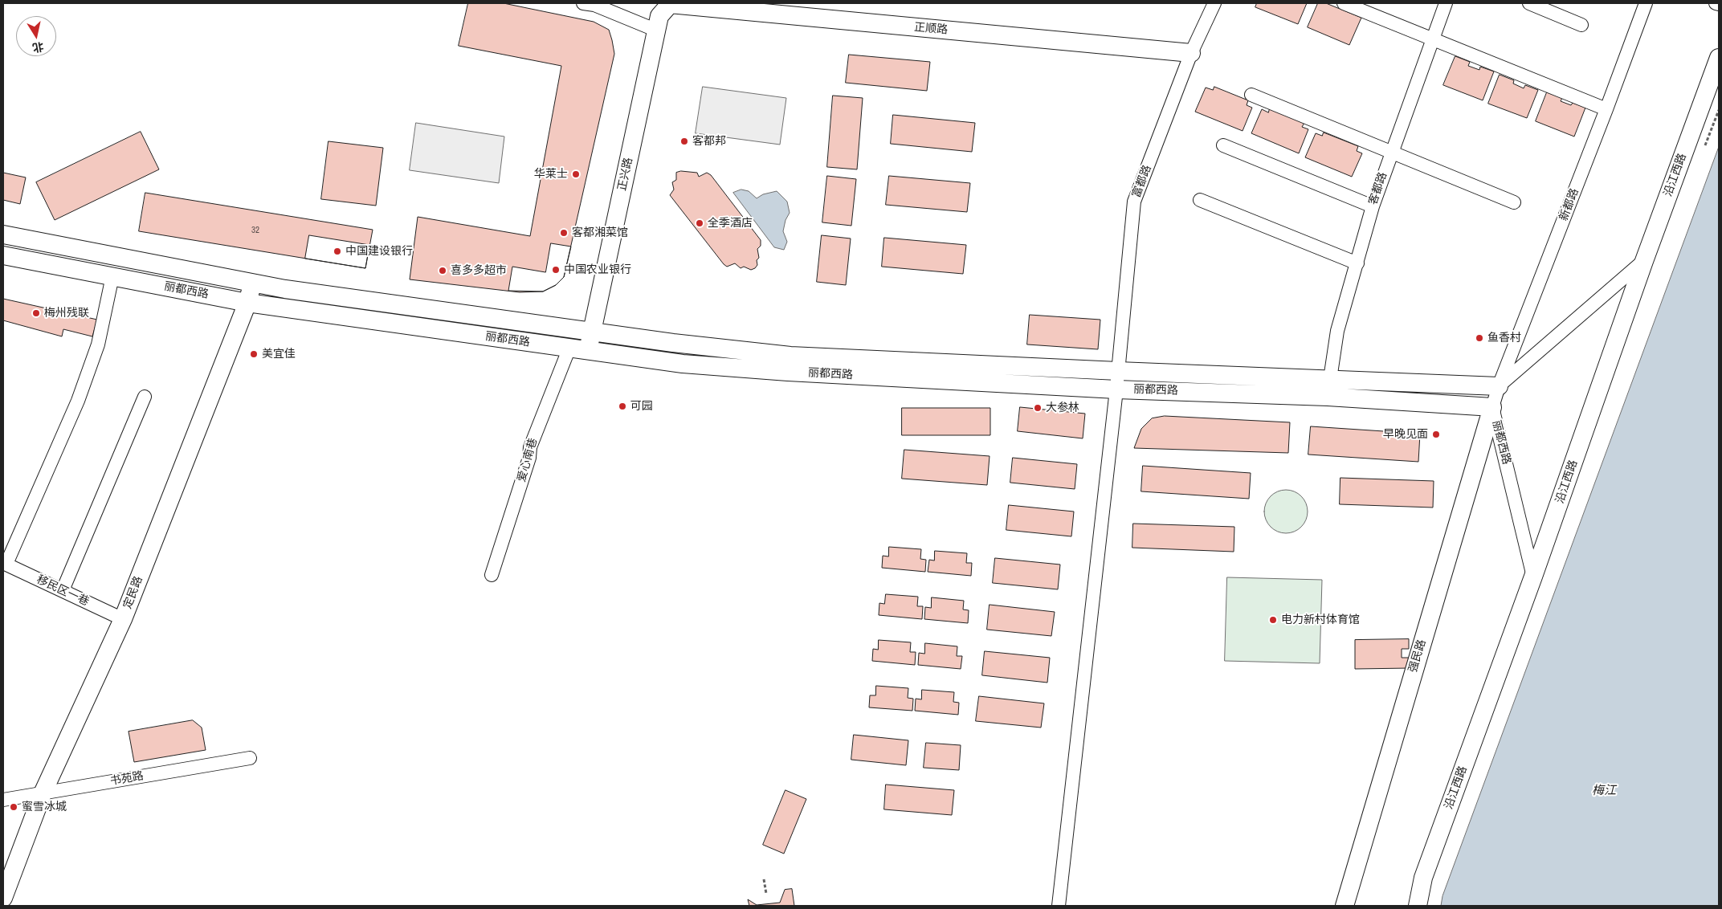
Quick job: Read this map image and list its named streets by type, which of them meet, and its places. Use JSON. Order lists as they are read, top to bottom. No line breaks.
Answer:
{"streets":{"main road":["正顺路","正兴路","沿江西路","丽都西路","定民路","强民路"],"street":["富都路","客都路","新都路","爱心南巷","移民区一巷","书苑路"]},"crossings":[["正顺路","正兴路"],["正顺路","富都路"],["正兴路","丽都西路"],["沿江西路","丽都西路"],["富都路","丽都西路"],["客都路","丽都西路"],["新都路","丽都西路"],["新都路","强民路"],["丽都西路","爱心南巷"],["丽都西路","定民路"],["丽都西路","强民路"],["移民区一巷","定民路"],["定民路","书苑路"]],"water":["梅江"],"places":["客都邦","华莱士","全季酒店","客都湘菜馆","中国建设银行","中国农业银行","喜多多超市","梅州残联","鱼香村","美宜佳","可园","大参林","早晚见面","电力新村体育馆","蜜雪冰城"],"house_numbers":["32"],"north":"bottom"}
